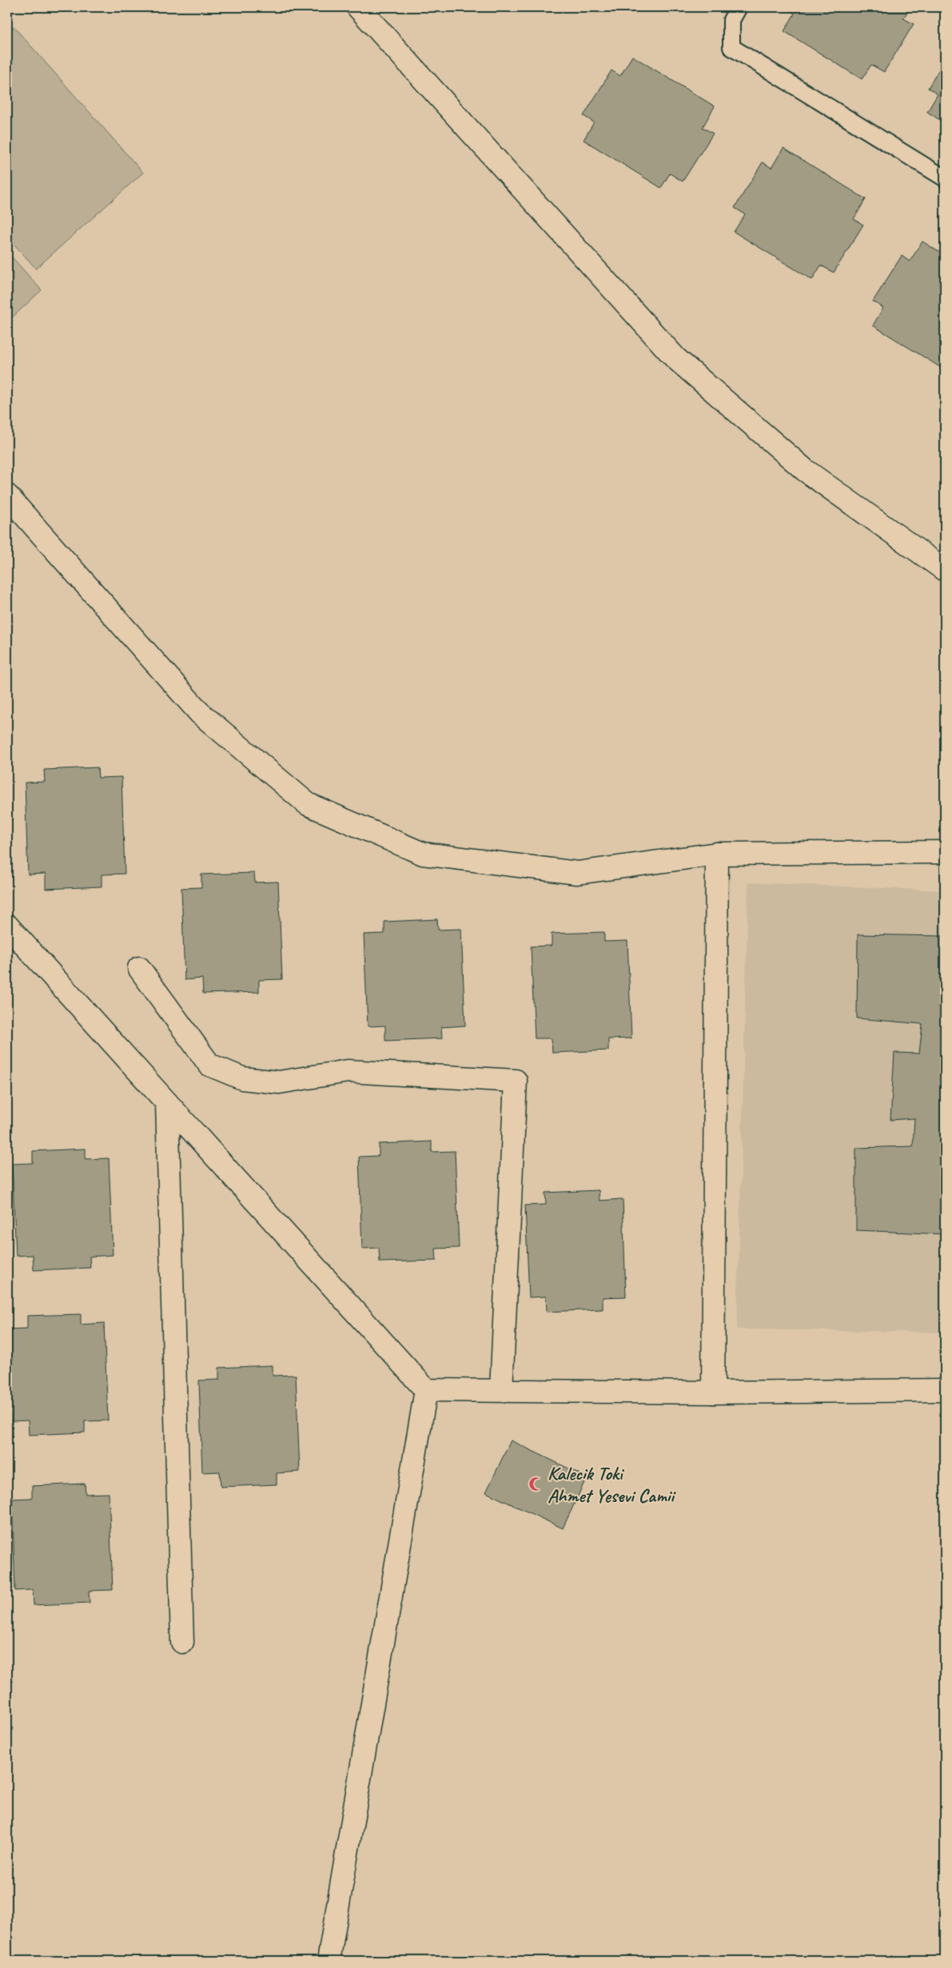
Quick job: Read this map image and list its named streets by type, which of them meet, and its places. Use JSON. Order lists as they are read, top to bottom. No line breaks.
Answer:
{"places":{"mosque":["Kalecik Toki Ahmet Yesevi Camii"]}}
